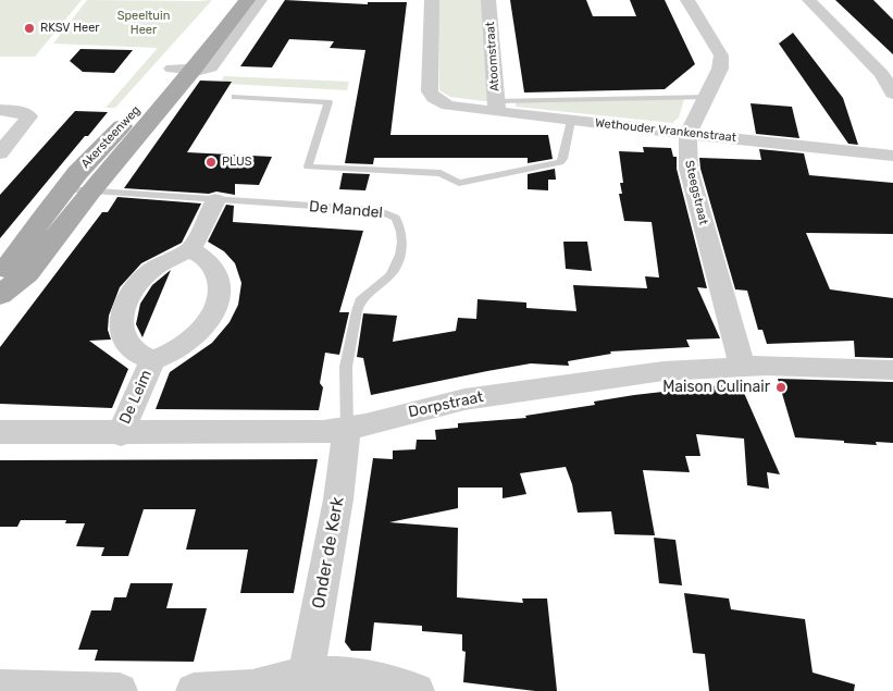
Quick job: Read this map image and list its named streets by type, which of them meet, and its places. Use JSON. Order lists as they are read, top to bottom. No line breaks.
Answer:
{"streets":{"main road":["Akersteenweg"],"street":["Atoomstraat","Wethouder Vrankenstraat","Steegstraat","De Leim","Dorpstraat","Onder de Kerk"],"lane":["De Mandel"]},"crossings":[["Atoomstraat","Wethouder Vrankenstraat"],["Wethouder Vrankenstraat","Steegstraat"],["Akersteenweg","De Mandel"],["Steegstraat","Dorpstraat"],["De Mandel","Dorpstraat"],["De Mandel","Onder de Kerk"],["De Leim","Dorpstraat"],["Dorpstraat","Onder de Kerk"]],"parks":["Speeltuin Heer"],"places":["RKSV Heer","PLUS","Maison Culinair"]}
